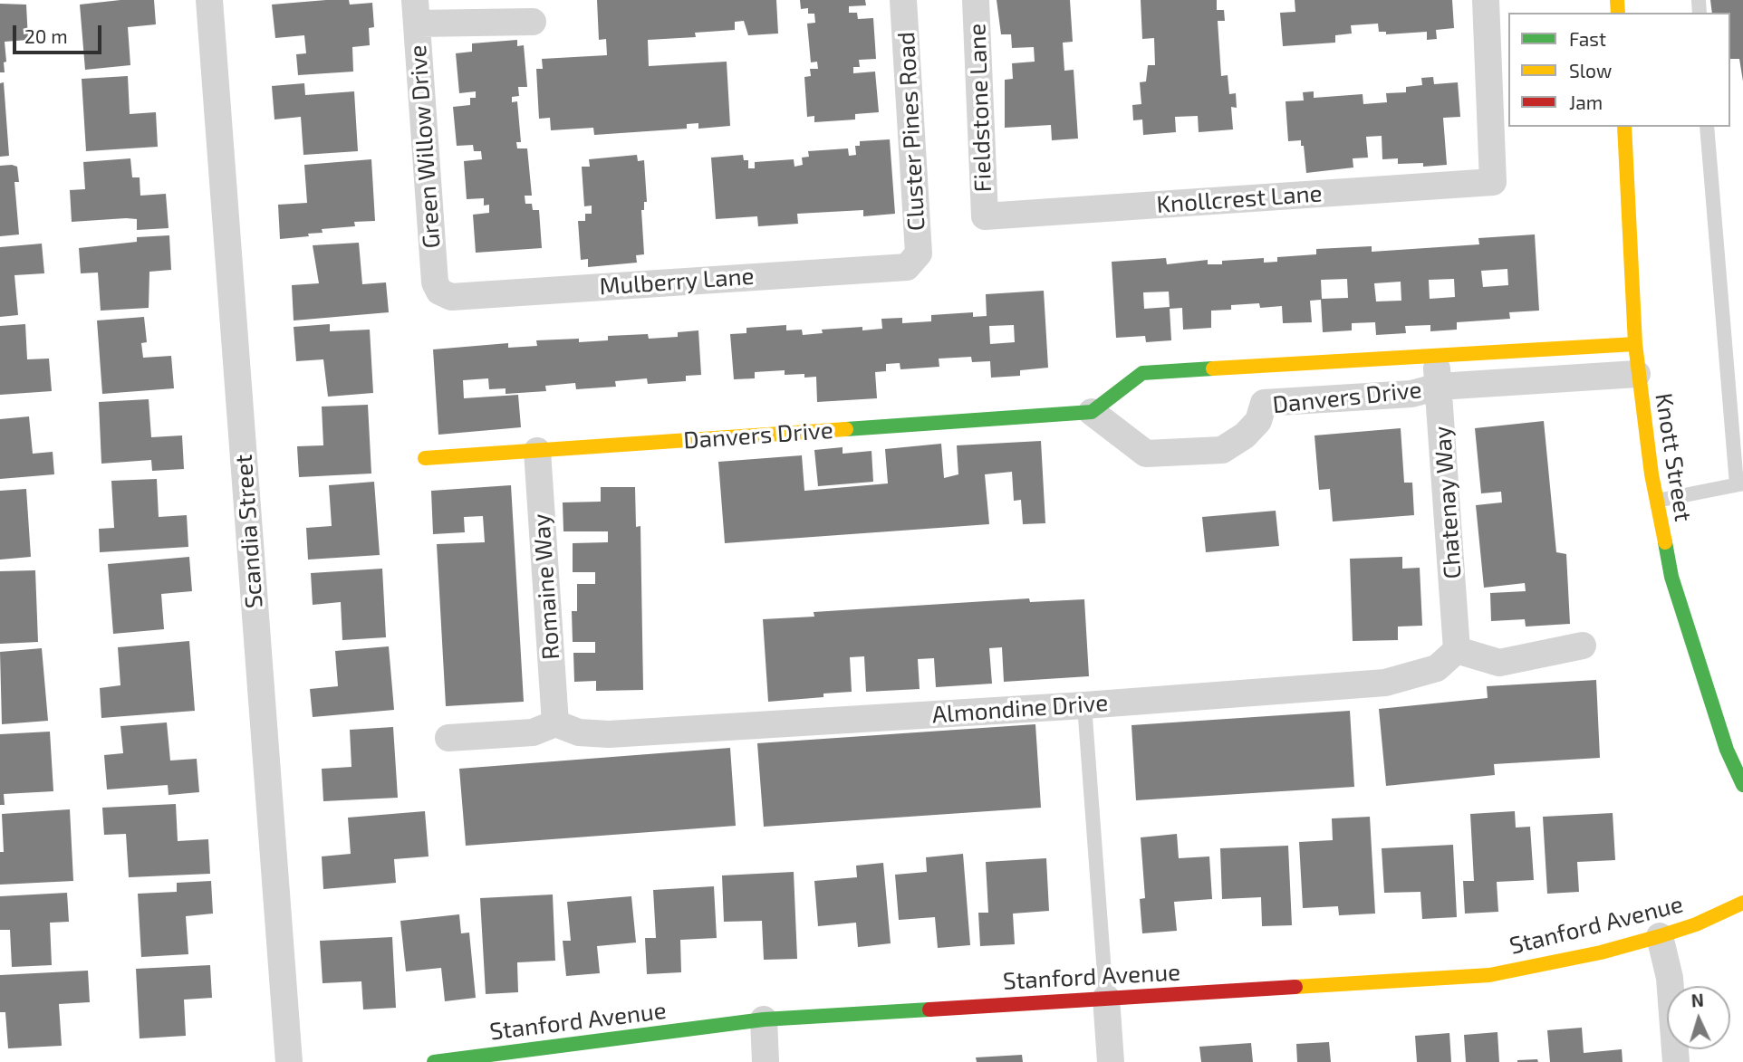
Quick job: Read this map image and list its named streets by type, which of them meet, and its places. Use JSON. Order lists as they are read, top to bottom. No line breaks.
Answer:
{"streets":{"street":["Fieldstone Lane","Cluster Pines Road","Green Willow Drive","Knollcrest Lane","Mulberry Lane","Danvers Drive","Knott Street","Chatenay Way","Scandia Street","Romaine Way","Almondine Drive","Stanford Avenue"]},"crossings":[["Fieldstone Lane","Knollcrest Lane"],["Cluster Pines Road","Mulberry Lane"],["Green Willow Drive","Mulberry Lane"],["Danvers Drive","Knott Street"],["Danvers Drive","Chatenay Way"],["Danvers Drive","Romaine Way"],["Chatenay Way","Almondine Drive"],["Romaine Way","Almondine Drive"]],"legend":["Fast","Slow","Jam"],"scale_bar":"20 m","north":"top"}
